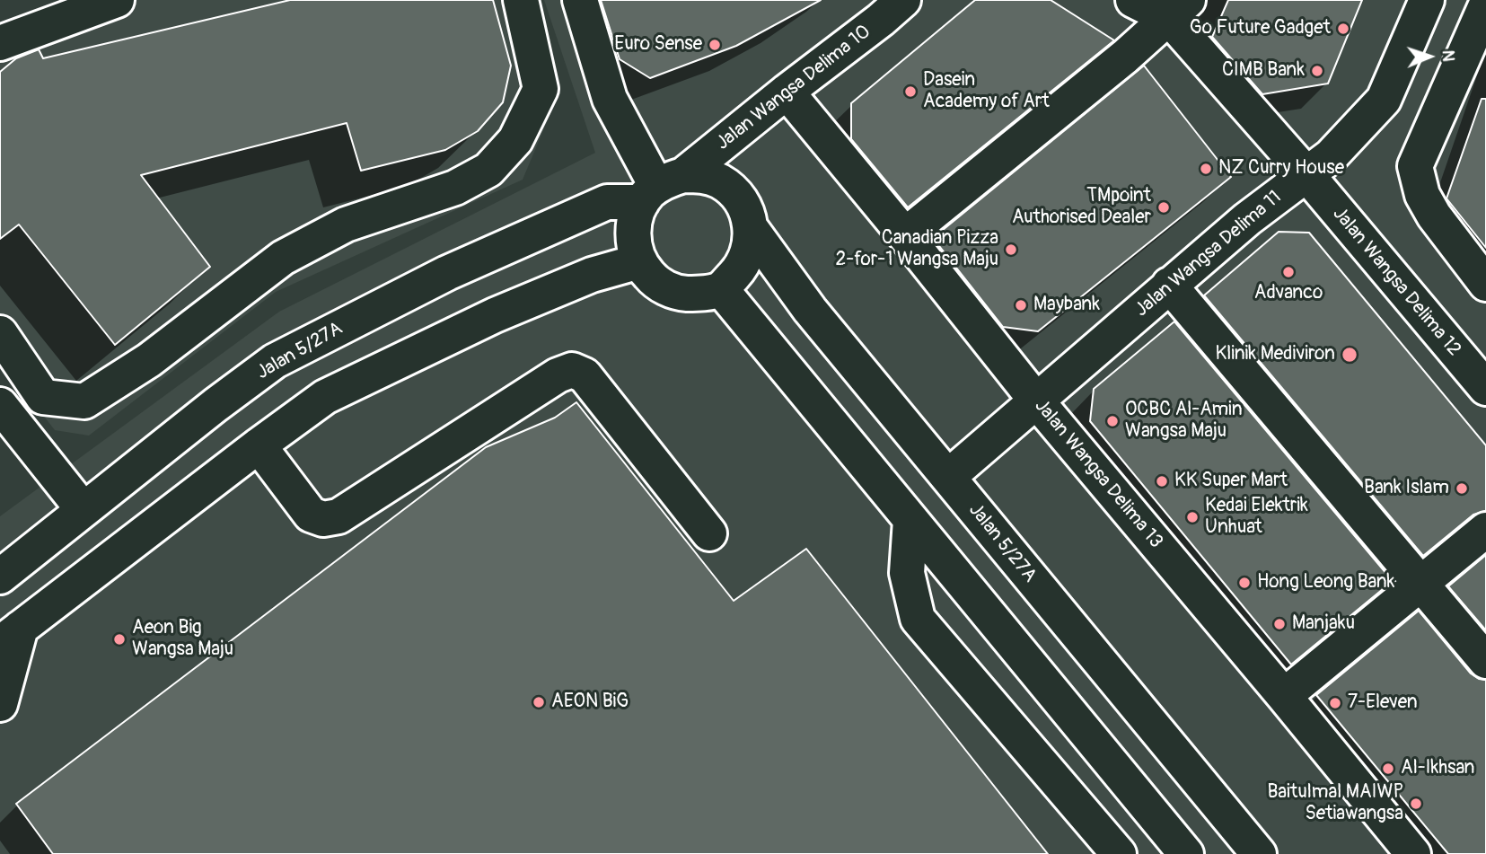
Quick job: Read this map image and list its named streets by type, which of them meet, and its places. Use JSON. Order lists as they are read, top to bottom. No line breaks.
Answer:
{"streets":{"street":["Jalan Wangsa Delima 10","Jalan Wangsa Delima 11","Jalan Wangsa Delima 12","Jalan 5/27A","Jalan Wangsa Delima 13"]},"crossings":[["Jalan Wangsa Delima 10","Jalan 5/27A"],["Jalan Wangsa Delima 10","Jalan Wangsa Delima 13"],["Jalan Wangsa Delima 11","Jalan Wangsa Delima 12"],["Jalan Wangsa Delima 11","Jalan 5/27A"],["Jalan Wangsa Delima 11","Jalan Wangsa Delima 13"]],"places":["Go Future Gadget","Euro Sense","CIMB Bank","Dasein Academy of Art","NZ Curry House","TMpoint Authorised Dealer","Canadian Pizza 2-for-1 Wangsa Maju","Advanco","Maybank","Klinik Mediviron","OCBC Al-Amin Wangsa Maju","KK Super Mart","Bank Islam","Kedai Elektrik Unhuat","Hong Leong Bank","Manjaku","Aeon Big Wangsa Maju","AEON BiG","7-Eleven","Al-Ikhsan","Baitulmal MAIWP Setiawangsa"],"north":"right"}
